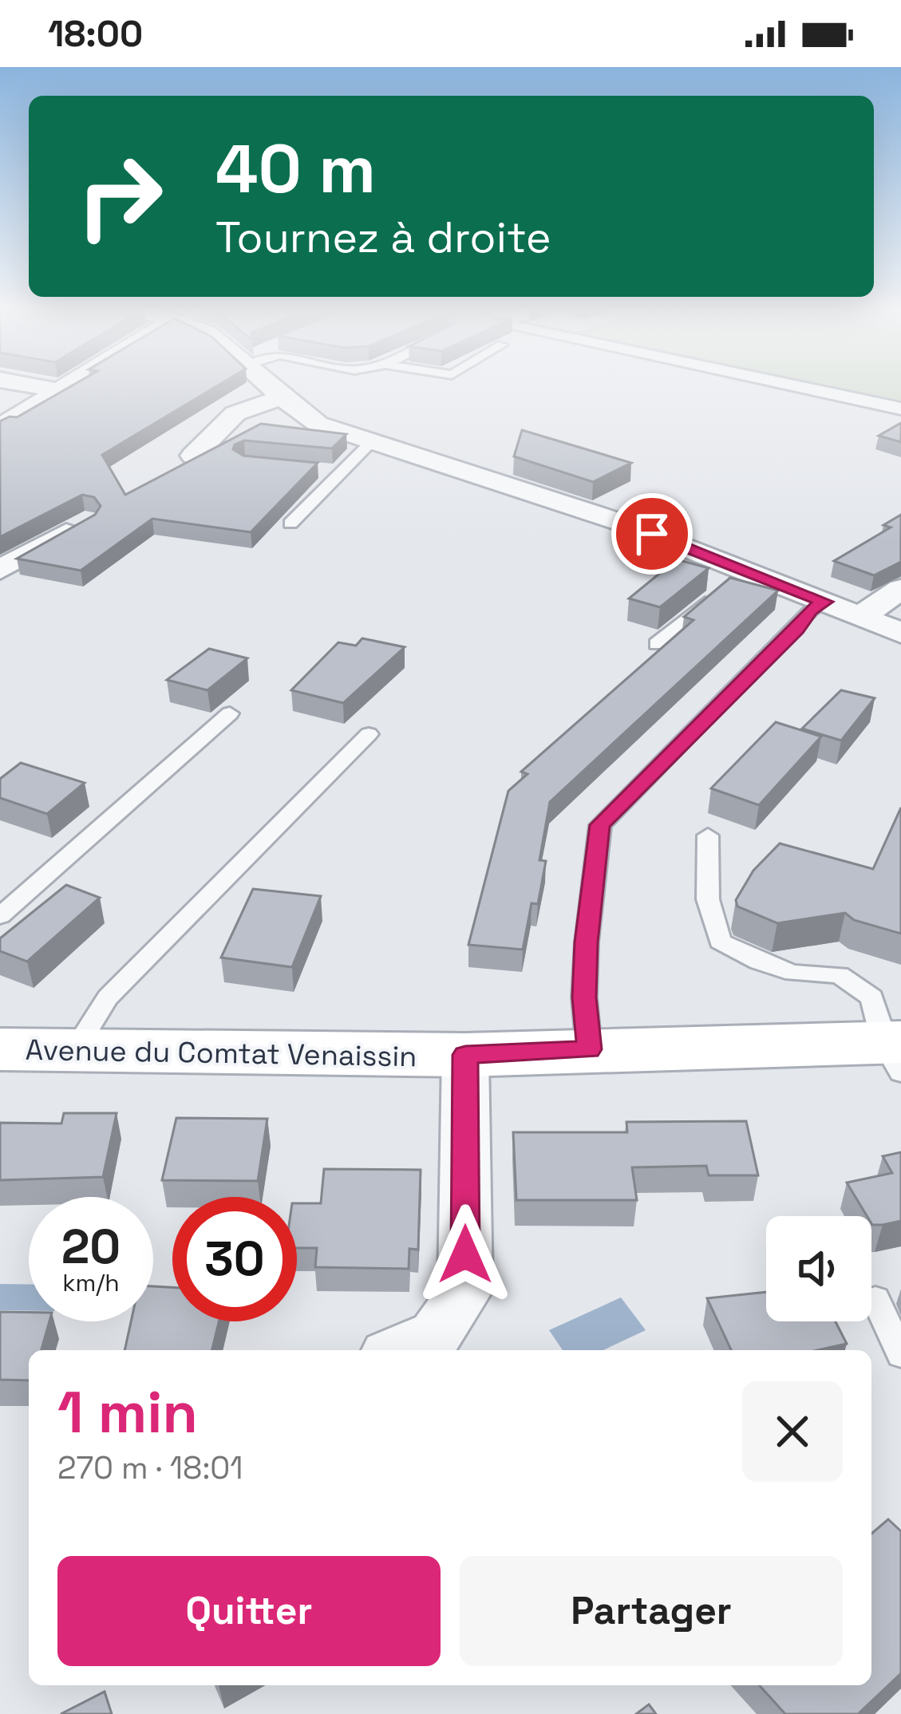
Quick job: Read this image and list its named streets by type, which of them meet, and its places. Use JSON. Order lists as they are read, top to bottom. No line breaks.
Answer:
{"streets":{"main road":["Avenue du Comtat Venaissin"]},"page":{"status":"18:00","turn":["40 m","Tournez à droite"],"speed":"20 km/h","limit":"30","heading":["1 min","270 m · 18:01"],"buttons":["Quitter","Partager"]}}
